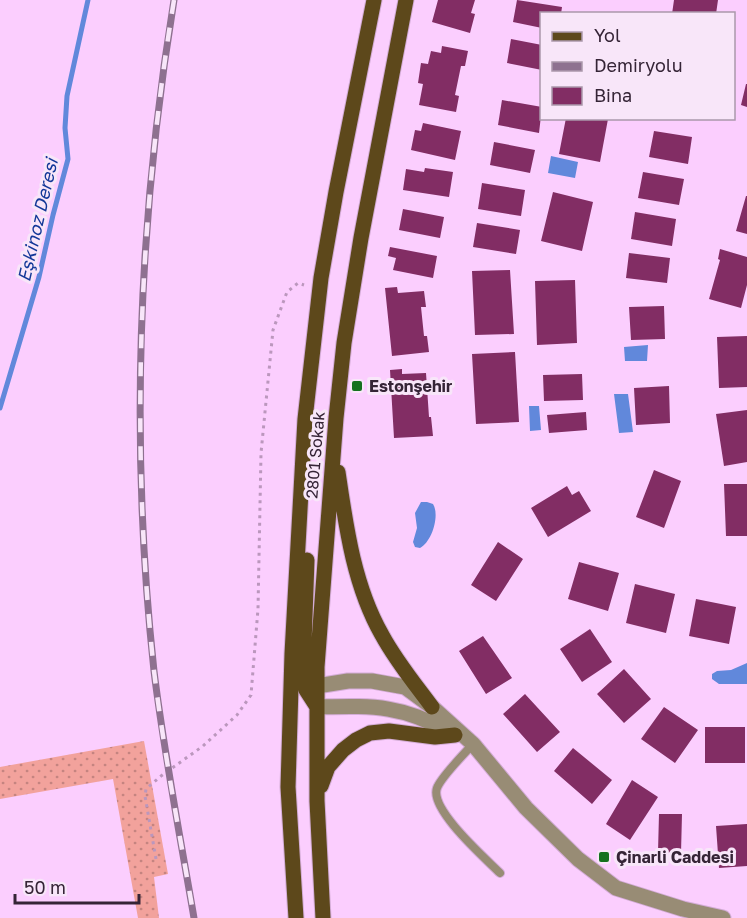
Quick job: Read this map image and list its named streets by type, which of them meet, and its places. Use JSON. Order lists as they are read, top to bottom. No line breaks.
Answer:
{"streets":{"main road":["2801 Sokak"]},"water":["Eşkinoz Deresi"],"places":{"transit":["Estonşehir","Çinarli Caddesi"]},"legend":["Yol","Demiryolu","Bina"],"scale_bar":"50 m"}
